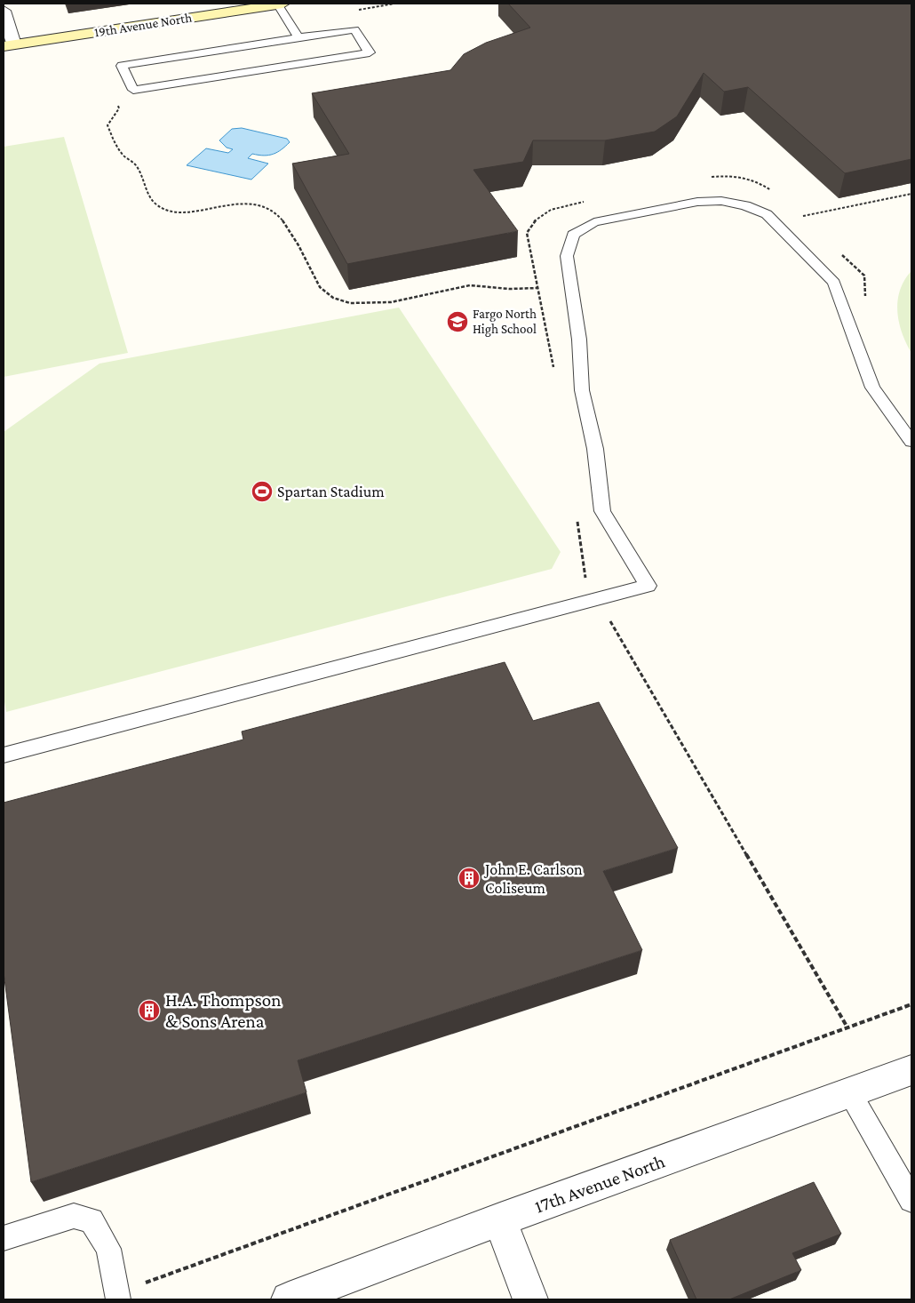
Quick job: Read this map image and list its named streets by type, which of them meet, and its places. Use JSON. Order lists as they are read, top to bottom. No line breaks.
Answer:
{"streets":{"street":["19th Avenue North","17th Avenue North"]},"places":{"school or university":["Fargo North High School"],"sports":["Spartan Stadium"],"building":["John E. Carlson Coliseum","H.A. Thompson & Sons Arena"]}}
